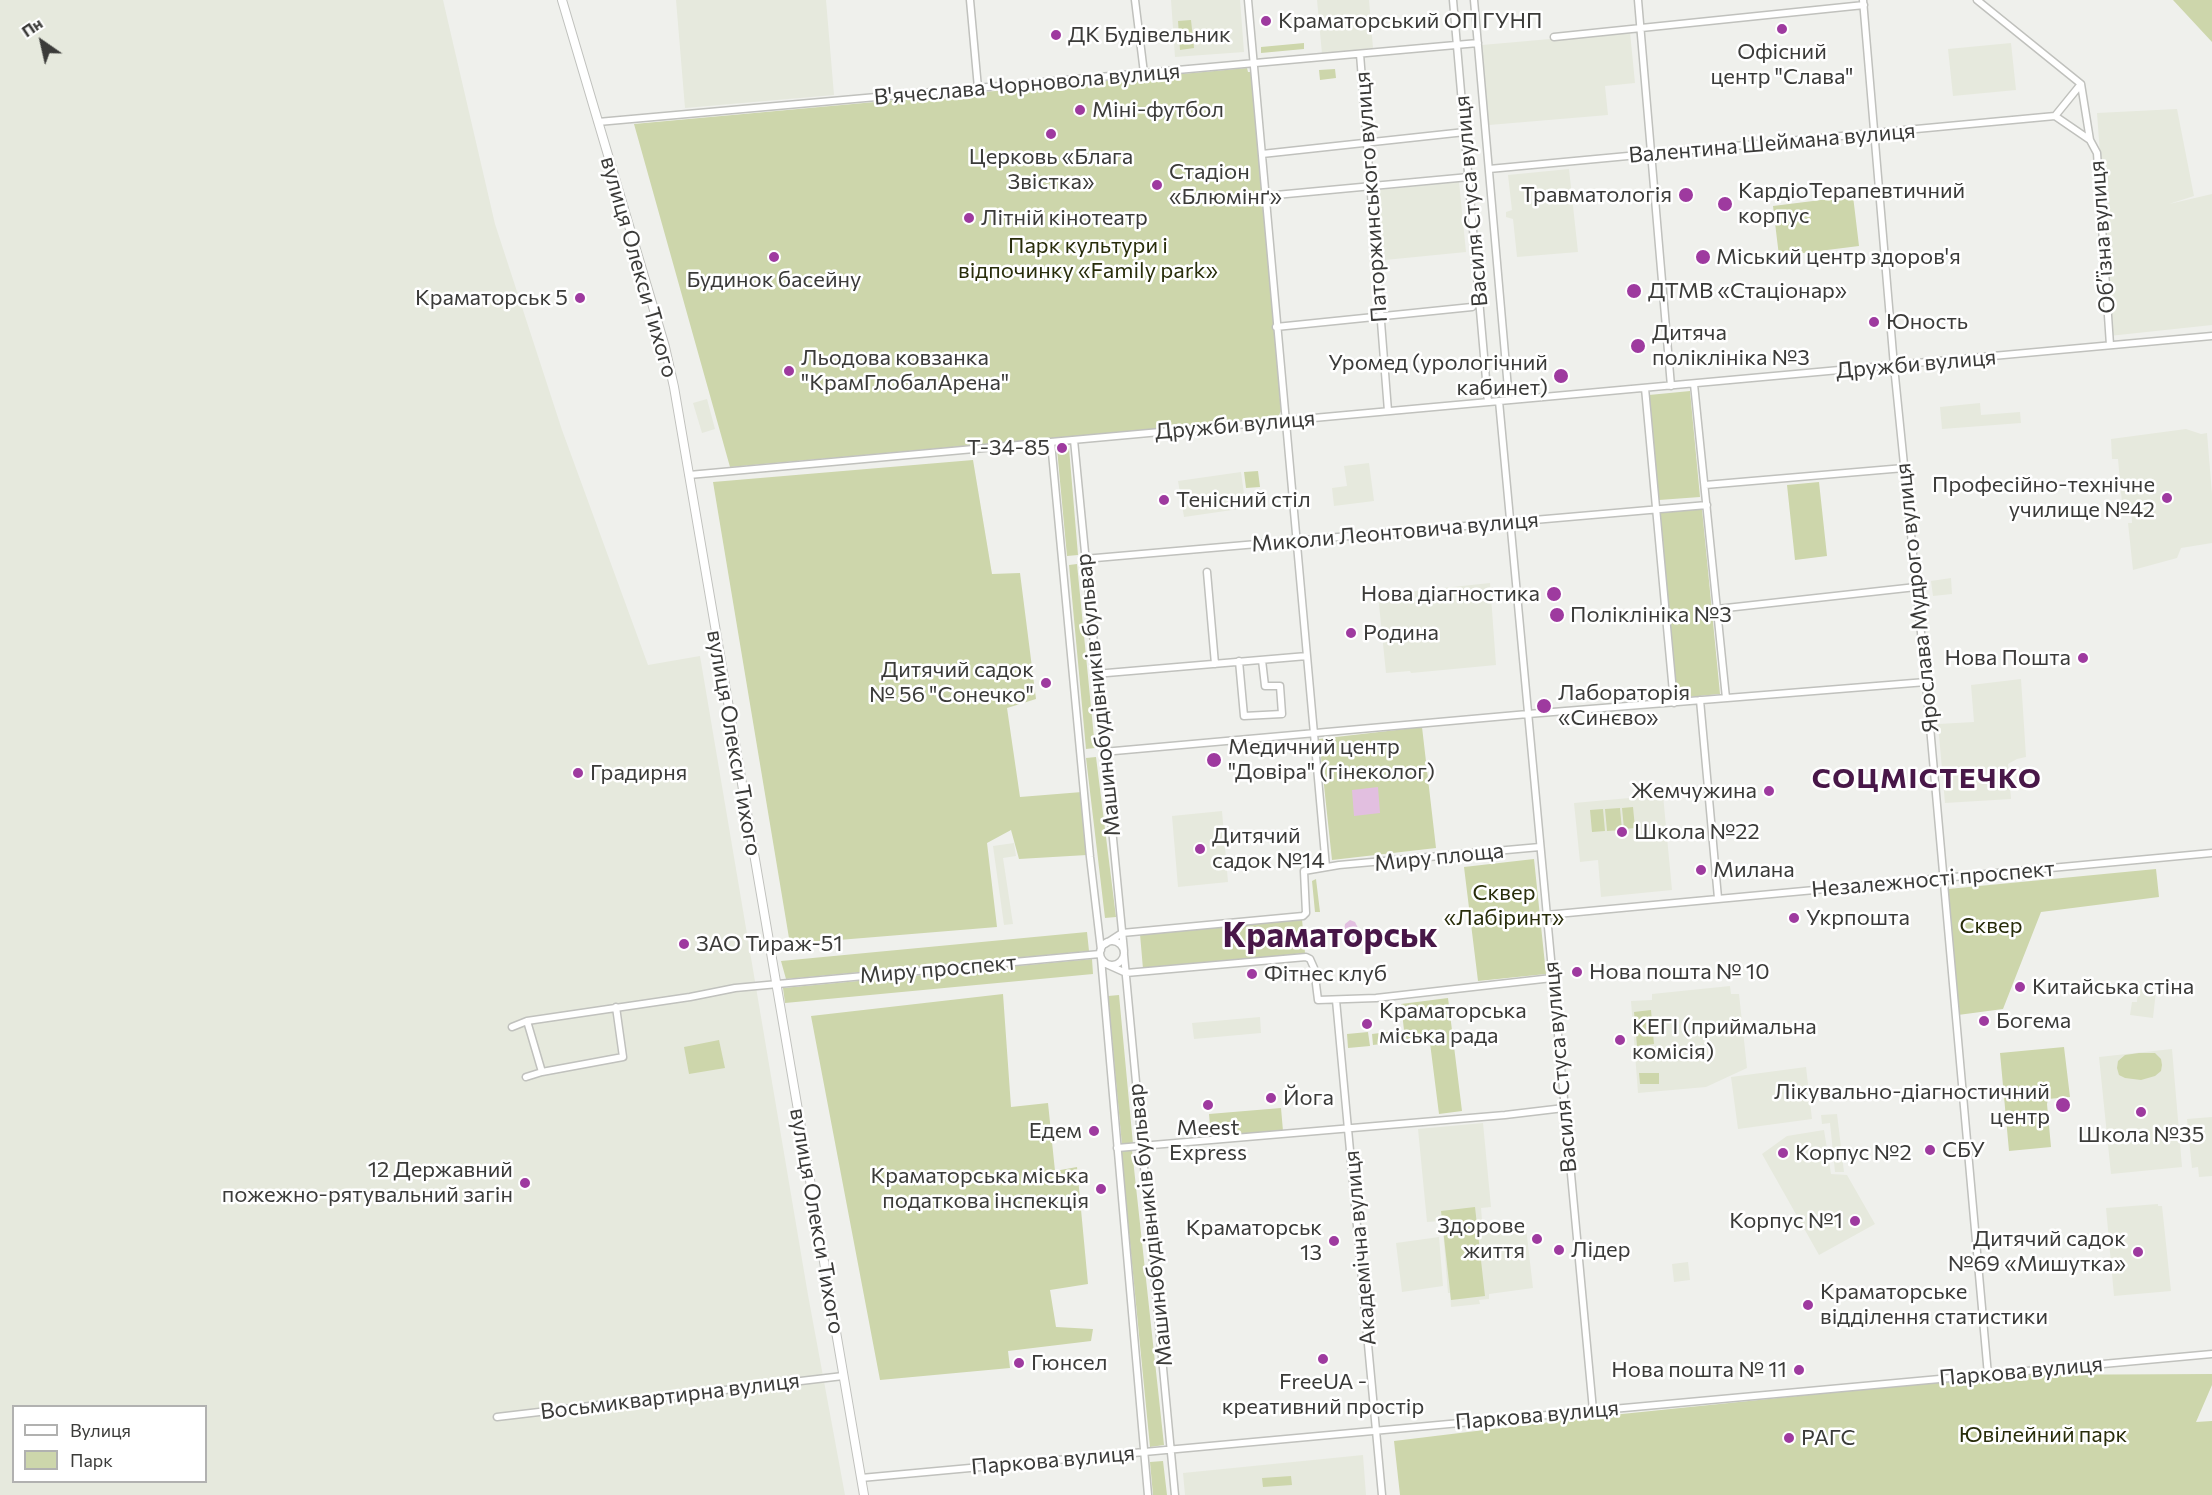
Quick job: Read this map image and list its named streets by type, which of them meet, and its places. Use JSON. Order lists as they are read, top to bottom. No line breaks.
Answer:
{"streets":{"main road":["вулиця Олекси Тихого"],"street":["В'ячеслава Чорновола вулиця","Валентина Шеймана вулиця","Паторжинського вулиця","Василя Стуса вулиця","Об’їзна вулиця","Дружби вулиця","Миколи Леонтовича вулиця","Ярослава Мудрого вулиця","Машинобудівників бульвар","Миру площа","Незалежності проспект","Миру проспект","Академічна вулиця","Паркова вулиця","Восьмиквартирна вулиця"]},"crossings":[["В'ячеслава Чорновола вулиця","Паторжинського вулиця"],["В'ячеслава Чорновола вулиця","Василя Стуса вулиця"],["В'ячеслава Чорновола вулиця","вулиця Олекси Тихого"],["Валентина Шеймана вулиця","Василя Стуса вулиця"],["Валентина Шеймана вулиця","Ярослава Мудрого вулиця"],["Паторжинського вулиця","Дружби вулиця"],["Василя Стуса вулиця","Дружби вулиця"],["Василя Стуса вулиця","Миколи Леонтовича вулиця"],["Василя Стуса вулиця","Миру площа"],["Василя Стуса вулиця","Незалежності проспект"],["Василя Стуса вулиця","Паркова вулиця"],["Об’їзна вулиця","Дружби вулиця"],["вулиця Олекси Тихого","Дружби вулиця"],["вулиця Олекси Тихого","Миру проспект"],["вулиця Олекси Тихого","Паркова вулиця"],["вулиця Олекси Тихого","Восьмиквартирна вулиця"],["Дружби вулиця","Ярослава Мудрого вулиця"],["Дружби вулиця","Машинобудівників бульвар"],["Миколи Леонтовича вулиця","Машинобудівників бульвар"],["Ярослава Мудрого вулиця","Незалежності проспект"],["Ярослава Мудрого вулиця","Паркова вулиця"],["Машинобудівників бульвар","Миру проспект"],["Машинобудівників бульвар","Паркова вулиця"],["Миру площа","Миру проспект"],["Миру проспект","Академічна вулиця"],["Академічна вулиця","Паркова вулиця"]],"districts":["СОЦМІСТЕЧКО","Краматорськ"],"parks":["Парк культури і відпочинку «Family park»","Сквер «Лабіринт»","Сквер","Ювілейний парк"],"places":["Краматорський ОП ГУНП","Офісний центр \"Слава\"","ДК Будівельник","Міні-футбол","Церковь «Блага Звістка»","Стадіон «Блюмінґ»","Травматологія","КардіоТерапевтичний корпус","Літній кінотеатр","Будинок басейну","Міський центр здоров'я","ДТМВ «Стаціонар»","Краматорськ 5","Юность","Дитяча поліклініка №3","Льодова ковзанка \"КрамГлобалАрена\"","Уромед (урологічний кабинет)","Т-34-85","Професійно-технічне училище №42","Тенісний стіл","Нова діагностика","Поліклініка №3","Родина","Нова Пошта","Дитячий садок № 56 \"Сонечко\"","Лабораторія «Синєво»","Медичний центр \"Довіра\" (гінеколог)","Градирня","Жемчужина","Школа №22","Дитячий садок №14","Милана","Укрпошта","ЗАО Тираж-51","Нова пошта № 10","Фітнес клуб","Китайська стіна","Богема","Краматорська міська рада","КЕГІ (приймальна комісія)","Йога","Meest Express","Лікувально-діагностичний центр","Школа №35","Едем","СБУ","Корпус №2","12 Державний пожежно-рятувальний загін","Краматорська міська податкова інспекція","Корпус №1","Здорове життя","Краматорськ 13","Лідер","Дитячий садок №69 «Мишутка»","Краматорське відділення статистики","FreeUA - креативний простір","Гюнсел","Нова пошта № 11","РАГС"],"legend":["Вулиця","Парк"],"north":"top left"}
